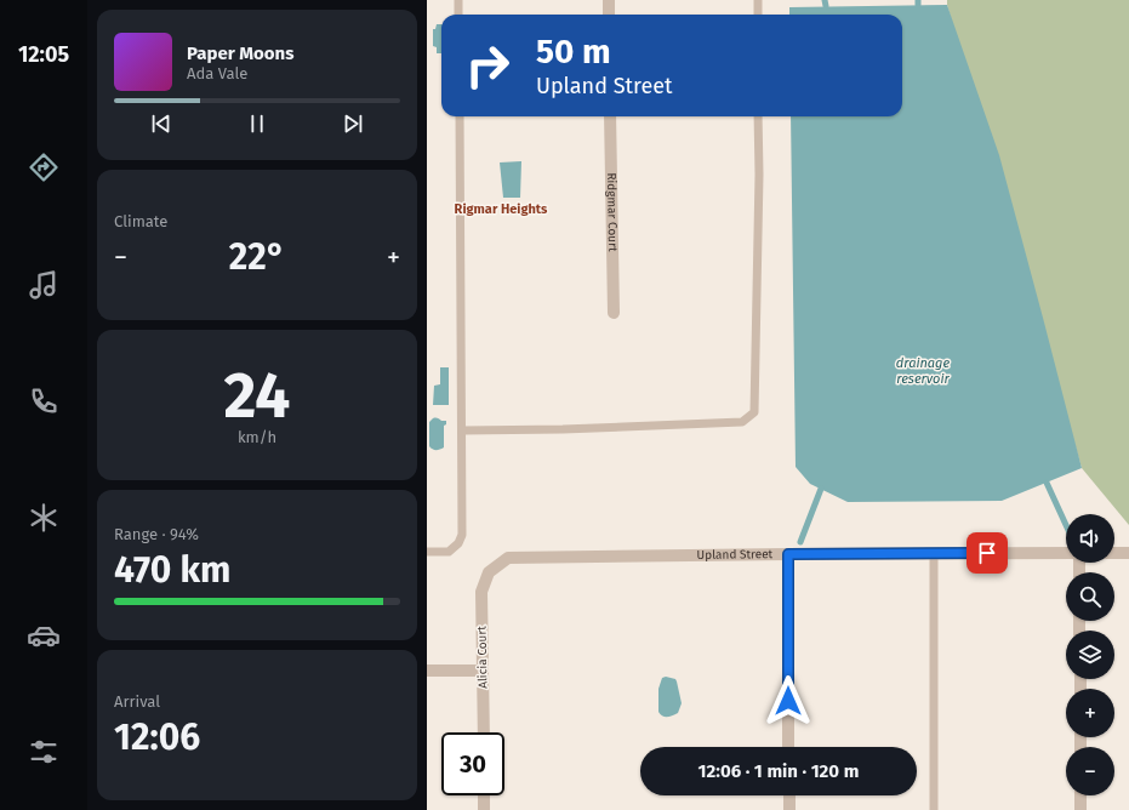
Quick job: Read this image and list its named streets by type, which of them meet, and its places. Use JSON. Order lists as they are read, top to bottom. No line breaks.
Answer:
{"streets":{"street":["Ridgmar Court","Upland Street","Alicia Court"]},"crossings":[["Upland Street","Alicia Court"]],"districts":["Rigmar Heights"],"water":["drainage reservoir"],"page":{"tabs":"12:05","turn":["50 m","Upland Street"],"song":["Paper Moons","Ada Vale"],"tile":["Climate",["24","km/h"],["Range · 94%","470 km"],["Arrival","12:06"]],"heat":["−","22°","+"],"map_buttons":["+","−"],"limit":"30","trip":"12:06 · 1 min · 120 m"}}
